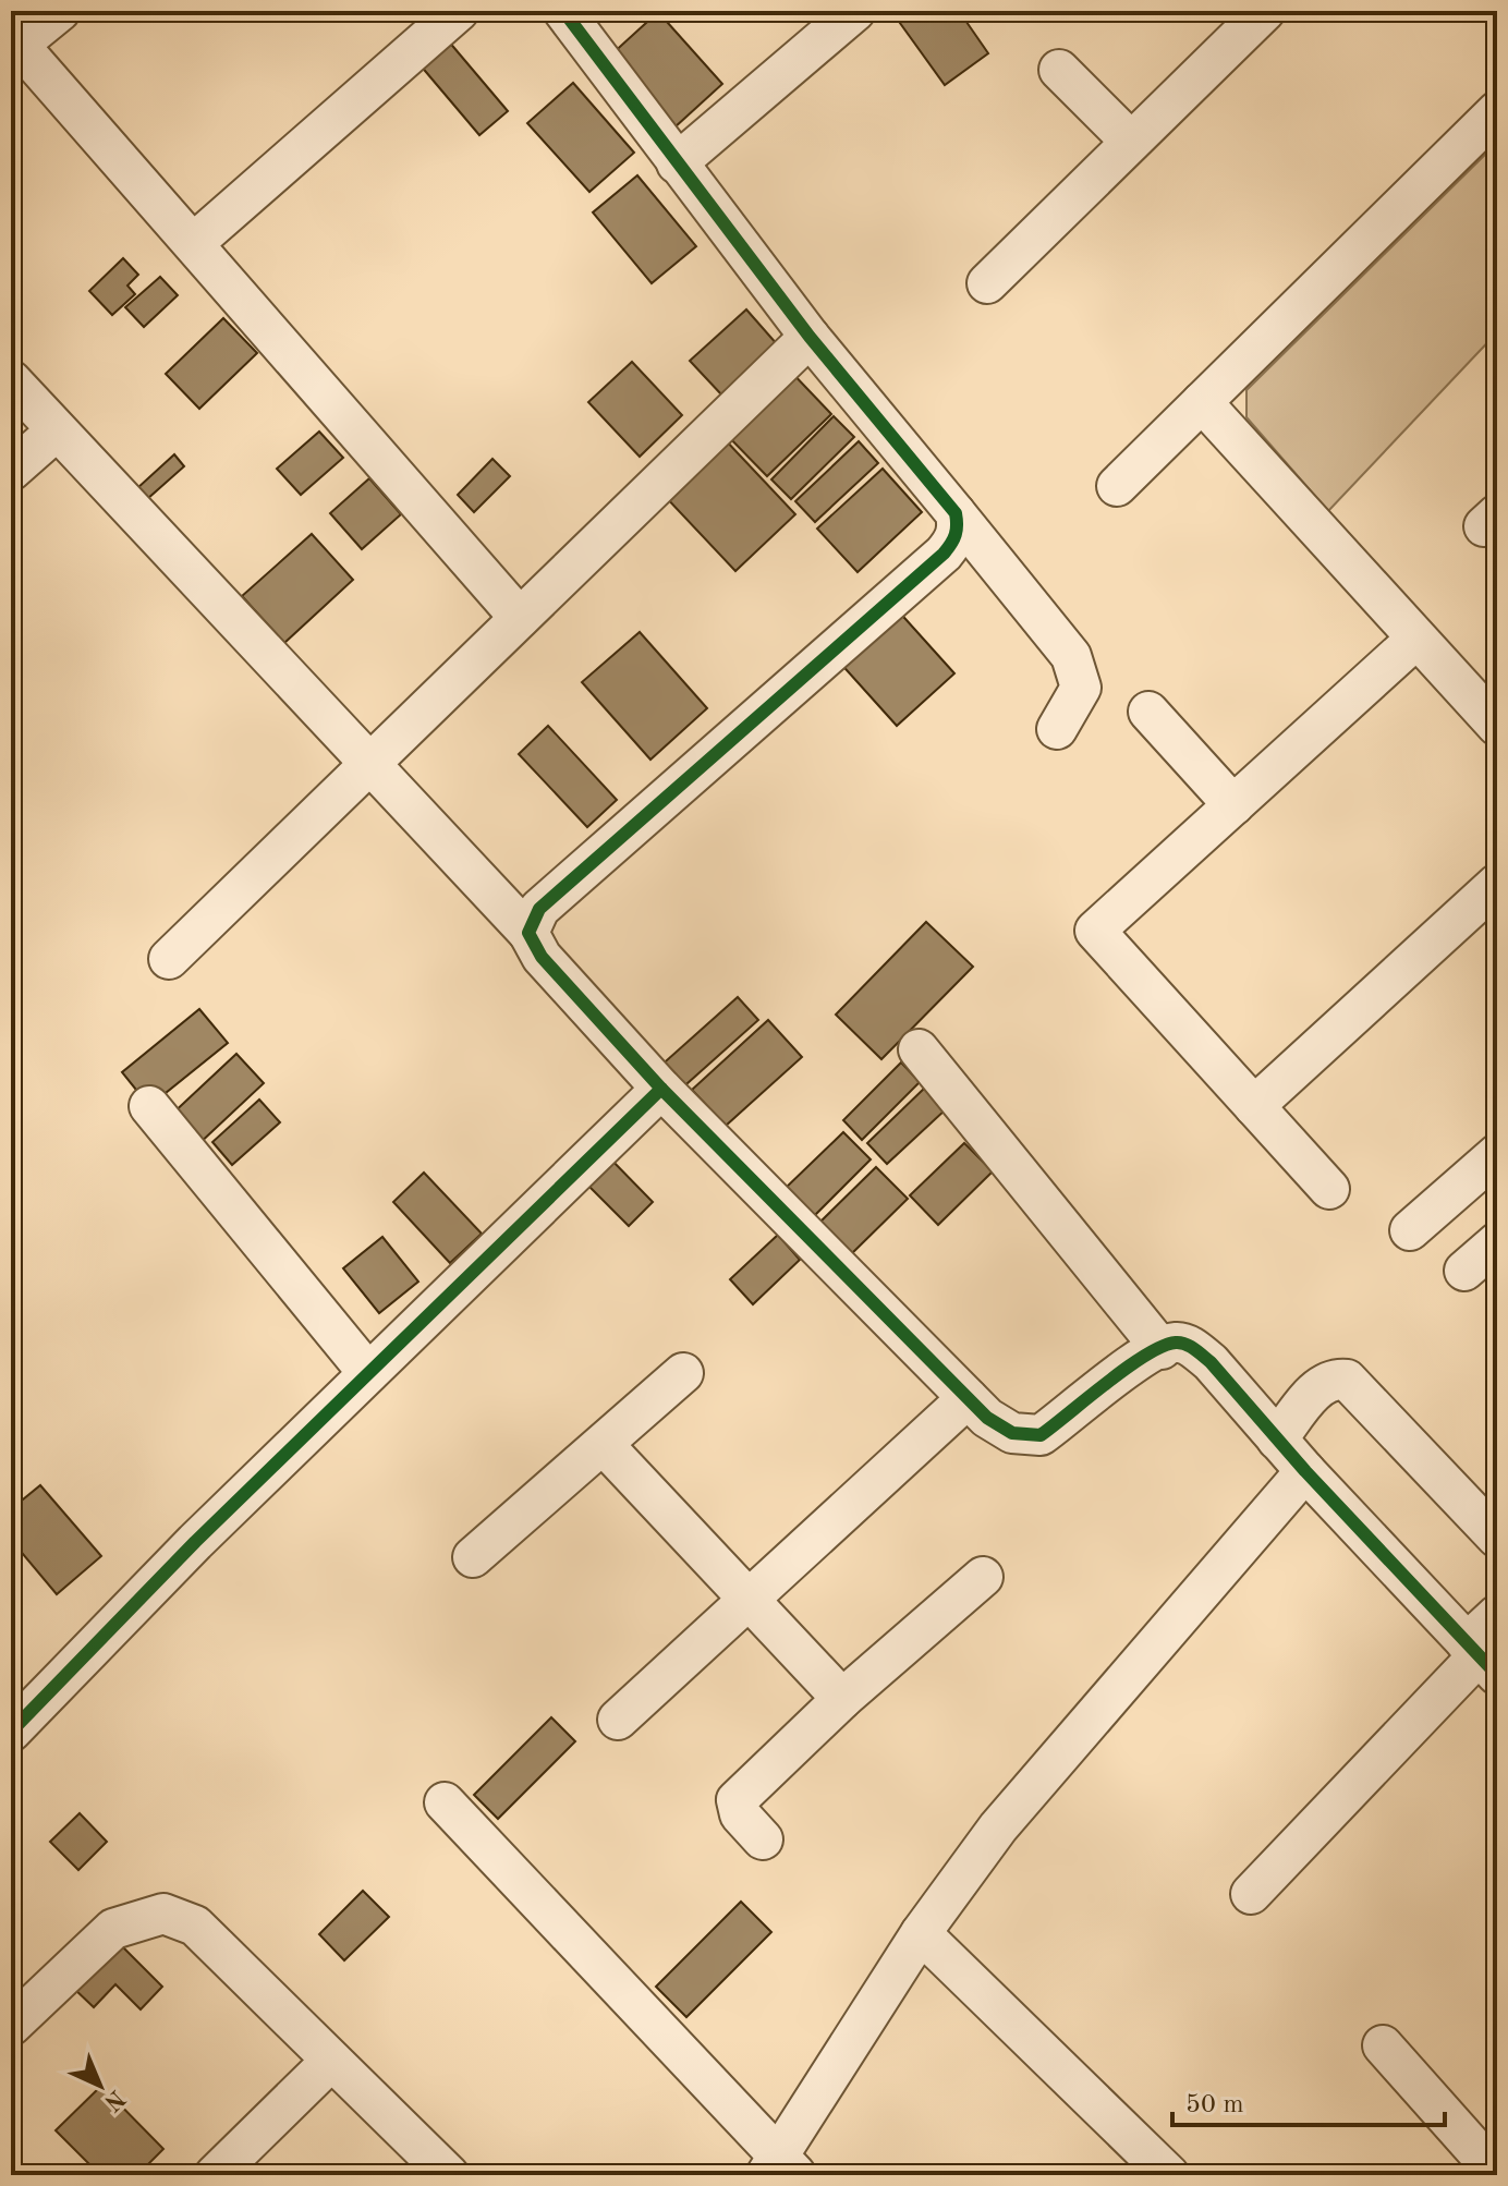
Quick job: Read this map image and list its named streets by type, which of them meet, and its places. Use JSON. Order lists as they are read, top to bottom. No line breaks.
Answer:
{"scale_bar":"50 m","north":"bottom right"}
